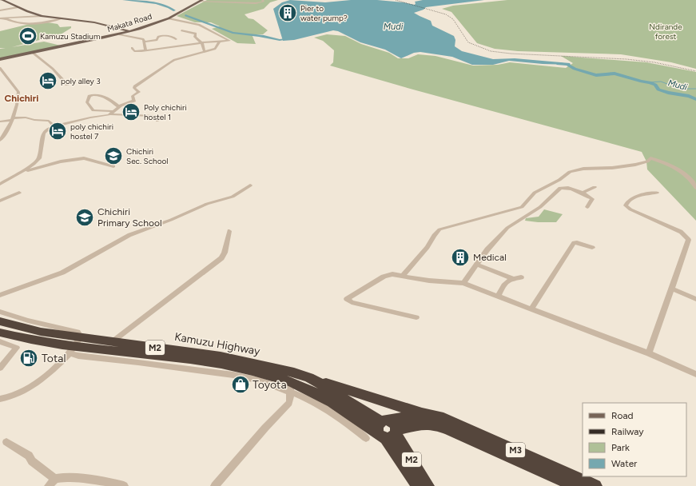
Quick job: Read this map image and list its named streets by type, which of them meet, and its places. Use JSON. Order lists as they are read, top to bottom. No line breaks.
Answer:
{"streets":{"highway":["Kamuzu Highway","M2","M3"],"main road":["Makata Road"]},"crossings":[["Kamuzu Highway","M3"]],"districts":["Chichiri"],"water":["Mudi"],"parks":["Ndirande forest"],"places":{"building":["Pier to water pump?","Medical"],"sports":["Kamuzu Stadium"],"hotel":["poly alley 3","Poly chichiri hostel 1","poly chichiri hostel 7"],"school or university":["Chichiri Sec. School","Chichiri Primary School"],"fuel station":["Total"],"shop":["Toyota"]},"legend":["Road","Railway","Park","Water"]}
